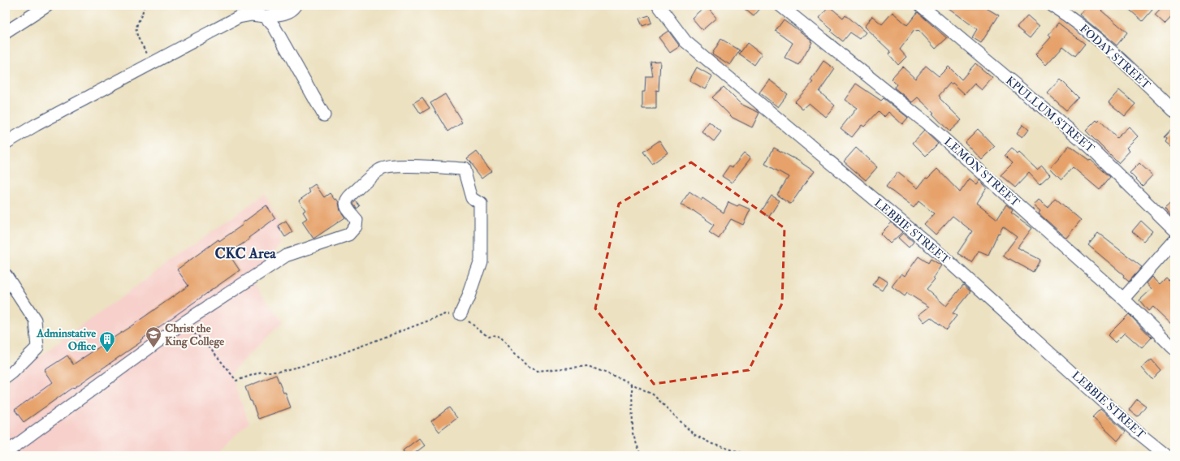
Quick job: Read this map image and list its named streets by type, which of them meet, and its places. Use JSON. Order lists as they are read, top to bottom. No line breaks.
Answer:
{"streets":{"street":["FODAY STREET","KPULLUM STREET","LEMON STREET","LEBBIE STREET"]},"districts":["CKC Area"],"places":{"school or university":["Christ the King College"],"building":["Adminstative Office"]}}
